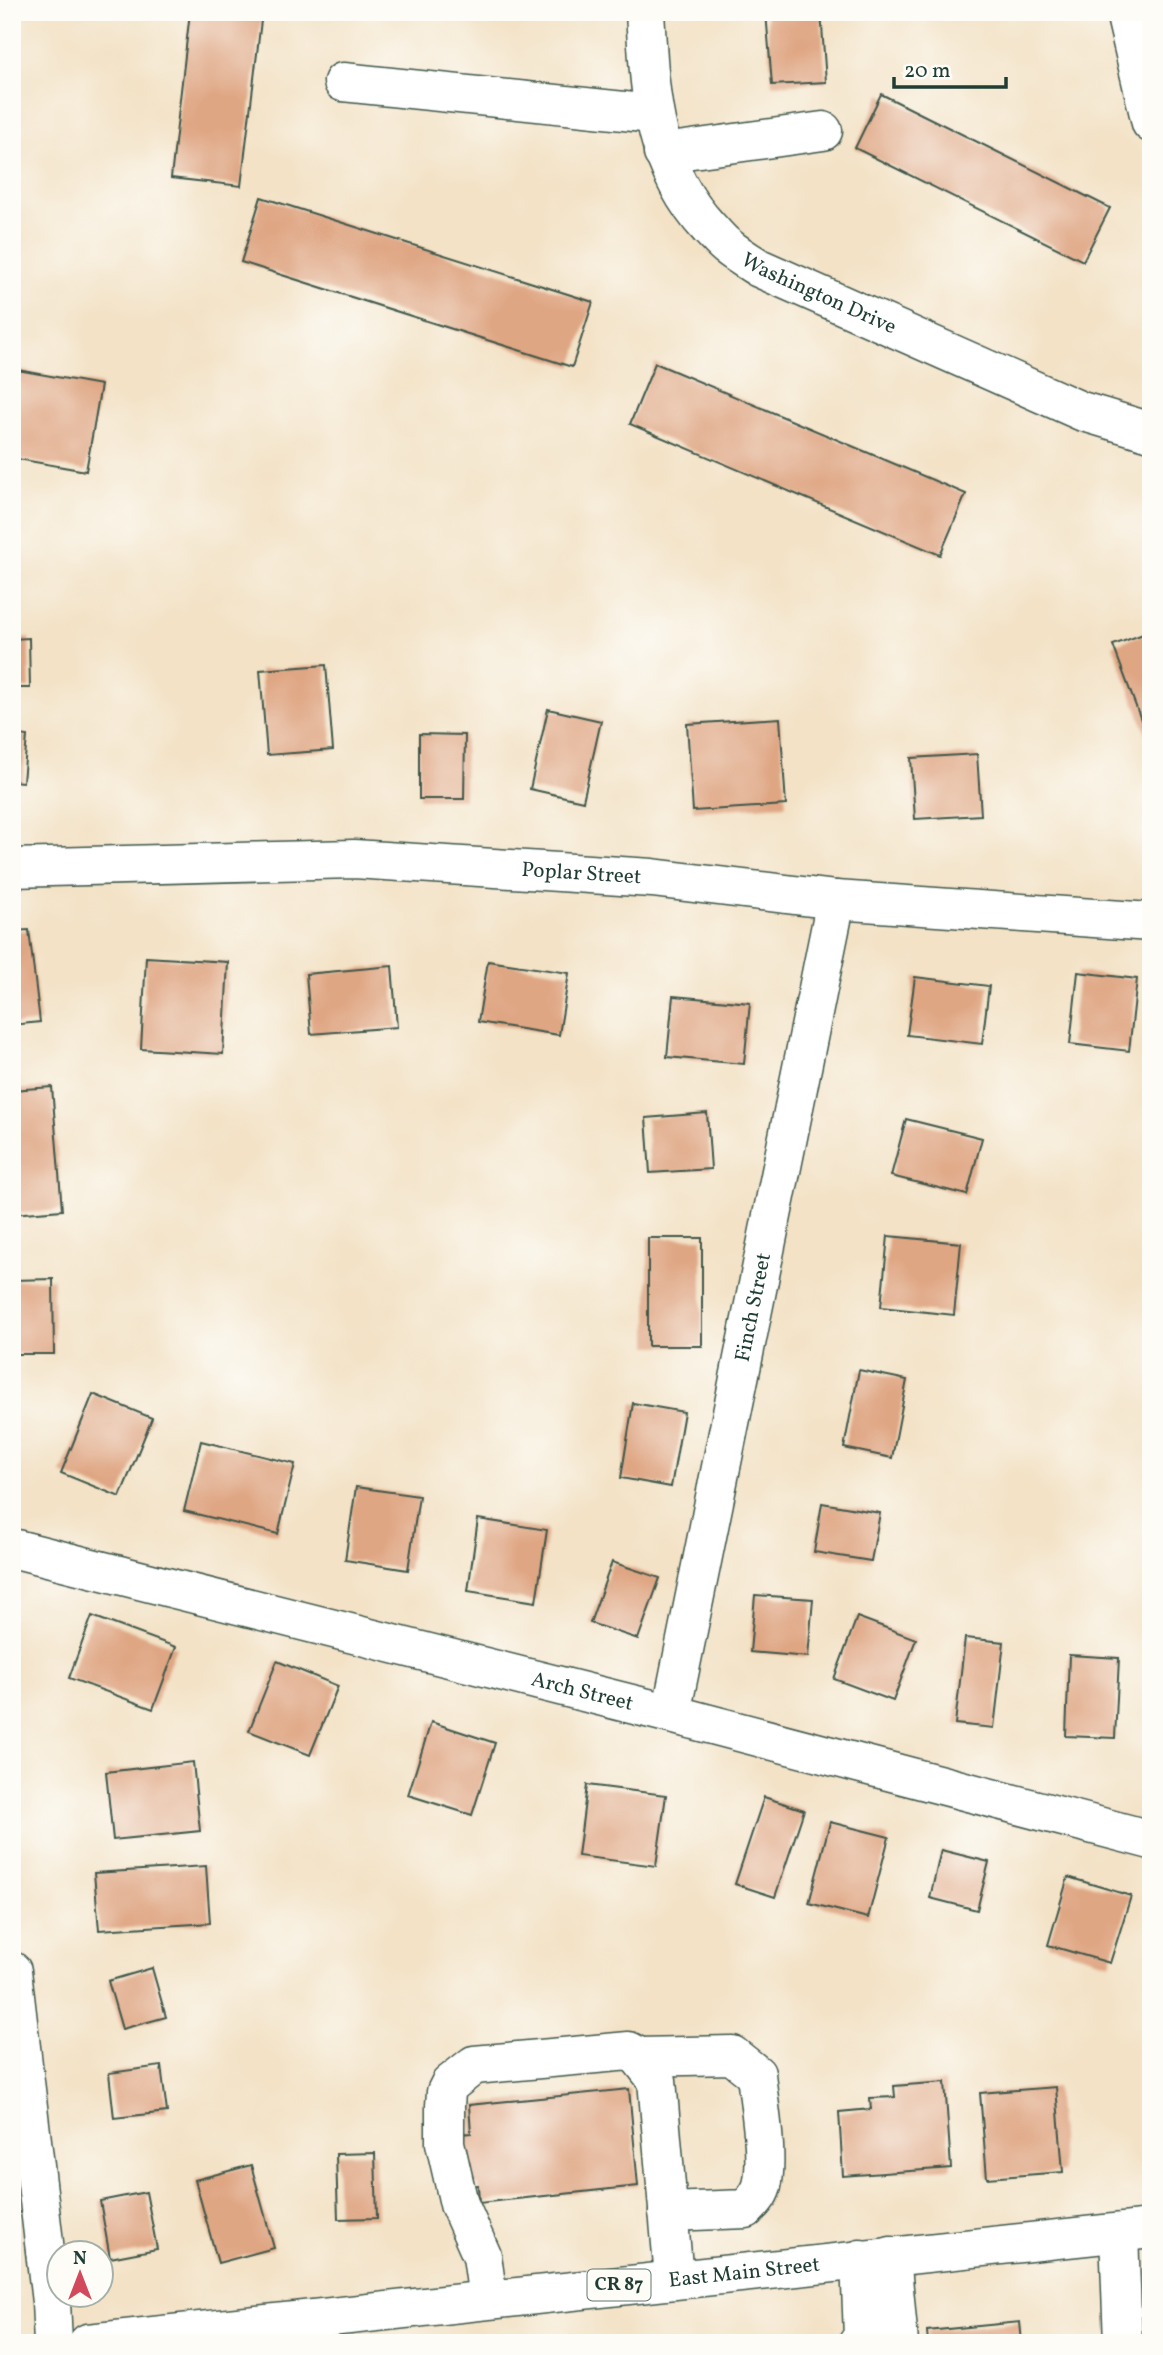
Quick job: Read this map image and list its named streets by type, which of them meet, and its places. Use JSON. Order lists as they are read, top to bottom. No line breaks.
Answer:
{"streets":{"street":["Washington Drive","Poplar Street","Finch Street","Arch Street","East Main Street","CR 87"]},"crossings":[["Poplar Street","Finch Street"],["Finch Street","Arch Street"]],"scale_bar":"20 m","north":"top"}
